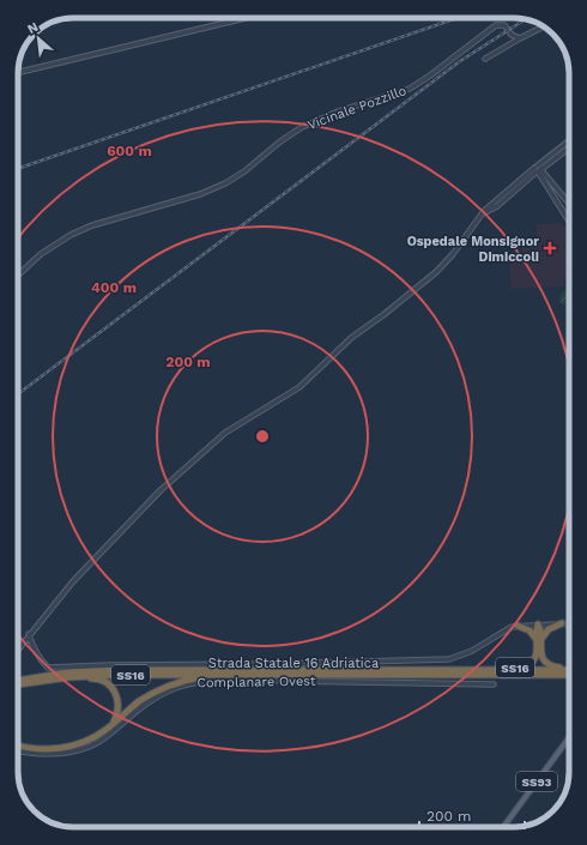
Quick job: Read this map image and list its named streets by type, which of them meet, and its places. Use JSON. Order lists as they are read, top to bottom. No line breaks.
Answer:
{"streets":{"highway":["Strada Statale 16 Adriatica","SS16"],"main road":["SS93"],"street":["Vicinale Pozzillo","Complanare Ovest"]},"crossings":[["Strada Statale 16 Adriatica","SS16"]],"places":{"health":["Ospedale Monsignor Dimiccoli"]},"scale_bar":"200 m","north":"top left","rings":["600 m","400 m","200 m"]}
